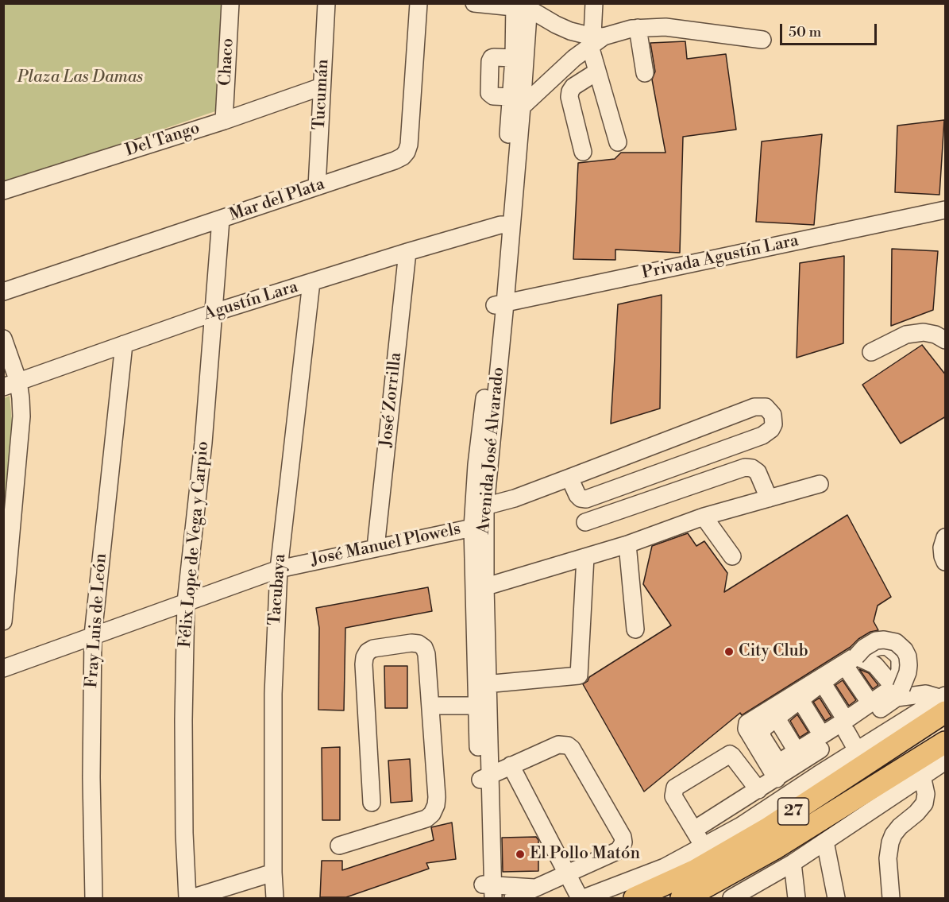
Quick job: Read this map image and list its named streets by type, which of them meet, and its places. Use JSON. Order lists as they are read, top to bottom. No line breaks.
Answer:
{"streets":{"main road":["27"],"street":["Chaco","Tucumán","Del Tango","Mar del Plata","Privada Agustín Lara","Agustín Lara","José Zorrilla","Avenida José Alvarado","Félix Lope de Vega y Carpio","José Manuel Plowels","Tacubaya","Fray Luis de León"]},"crossings":[["Chaco","Del Tango"],["Tucumán","Del Tango"],["Tucumán","Mar del Plata"],["Mar del Plata","Félix Lope de Vega y Carpio"],["Privada Agustín Lara","Avenida José Alvarado"],["Agustín Lara","José Zorrilla"],["Agustín Lara","Avenida José Alvarado"],["Agustín Lara","Félix Lope de Vega y Carpio"],["Agustín Lara","Tacubaya"],["Agustín Lara","Fray Luis de León"],["José Zorrilla","José Manuel Plowels"],["Avenida José Alvarado","José Manuel Plowels"],["Félix Lope de Vega y Carpio","José Manuel Plowels"],["José Manuel Plowels","Tacubaya"],["José Manuel Plowels","Fray Luis de León"]],"parks":["Plaza Las Damas"],"places":["City Club","El Pollo Matón"],"scale_bar":"50 m"}
